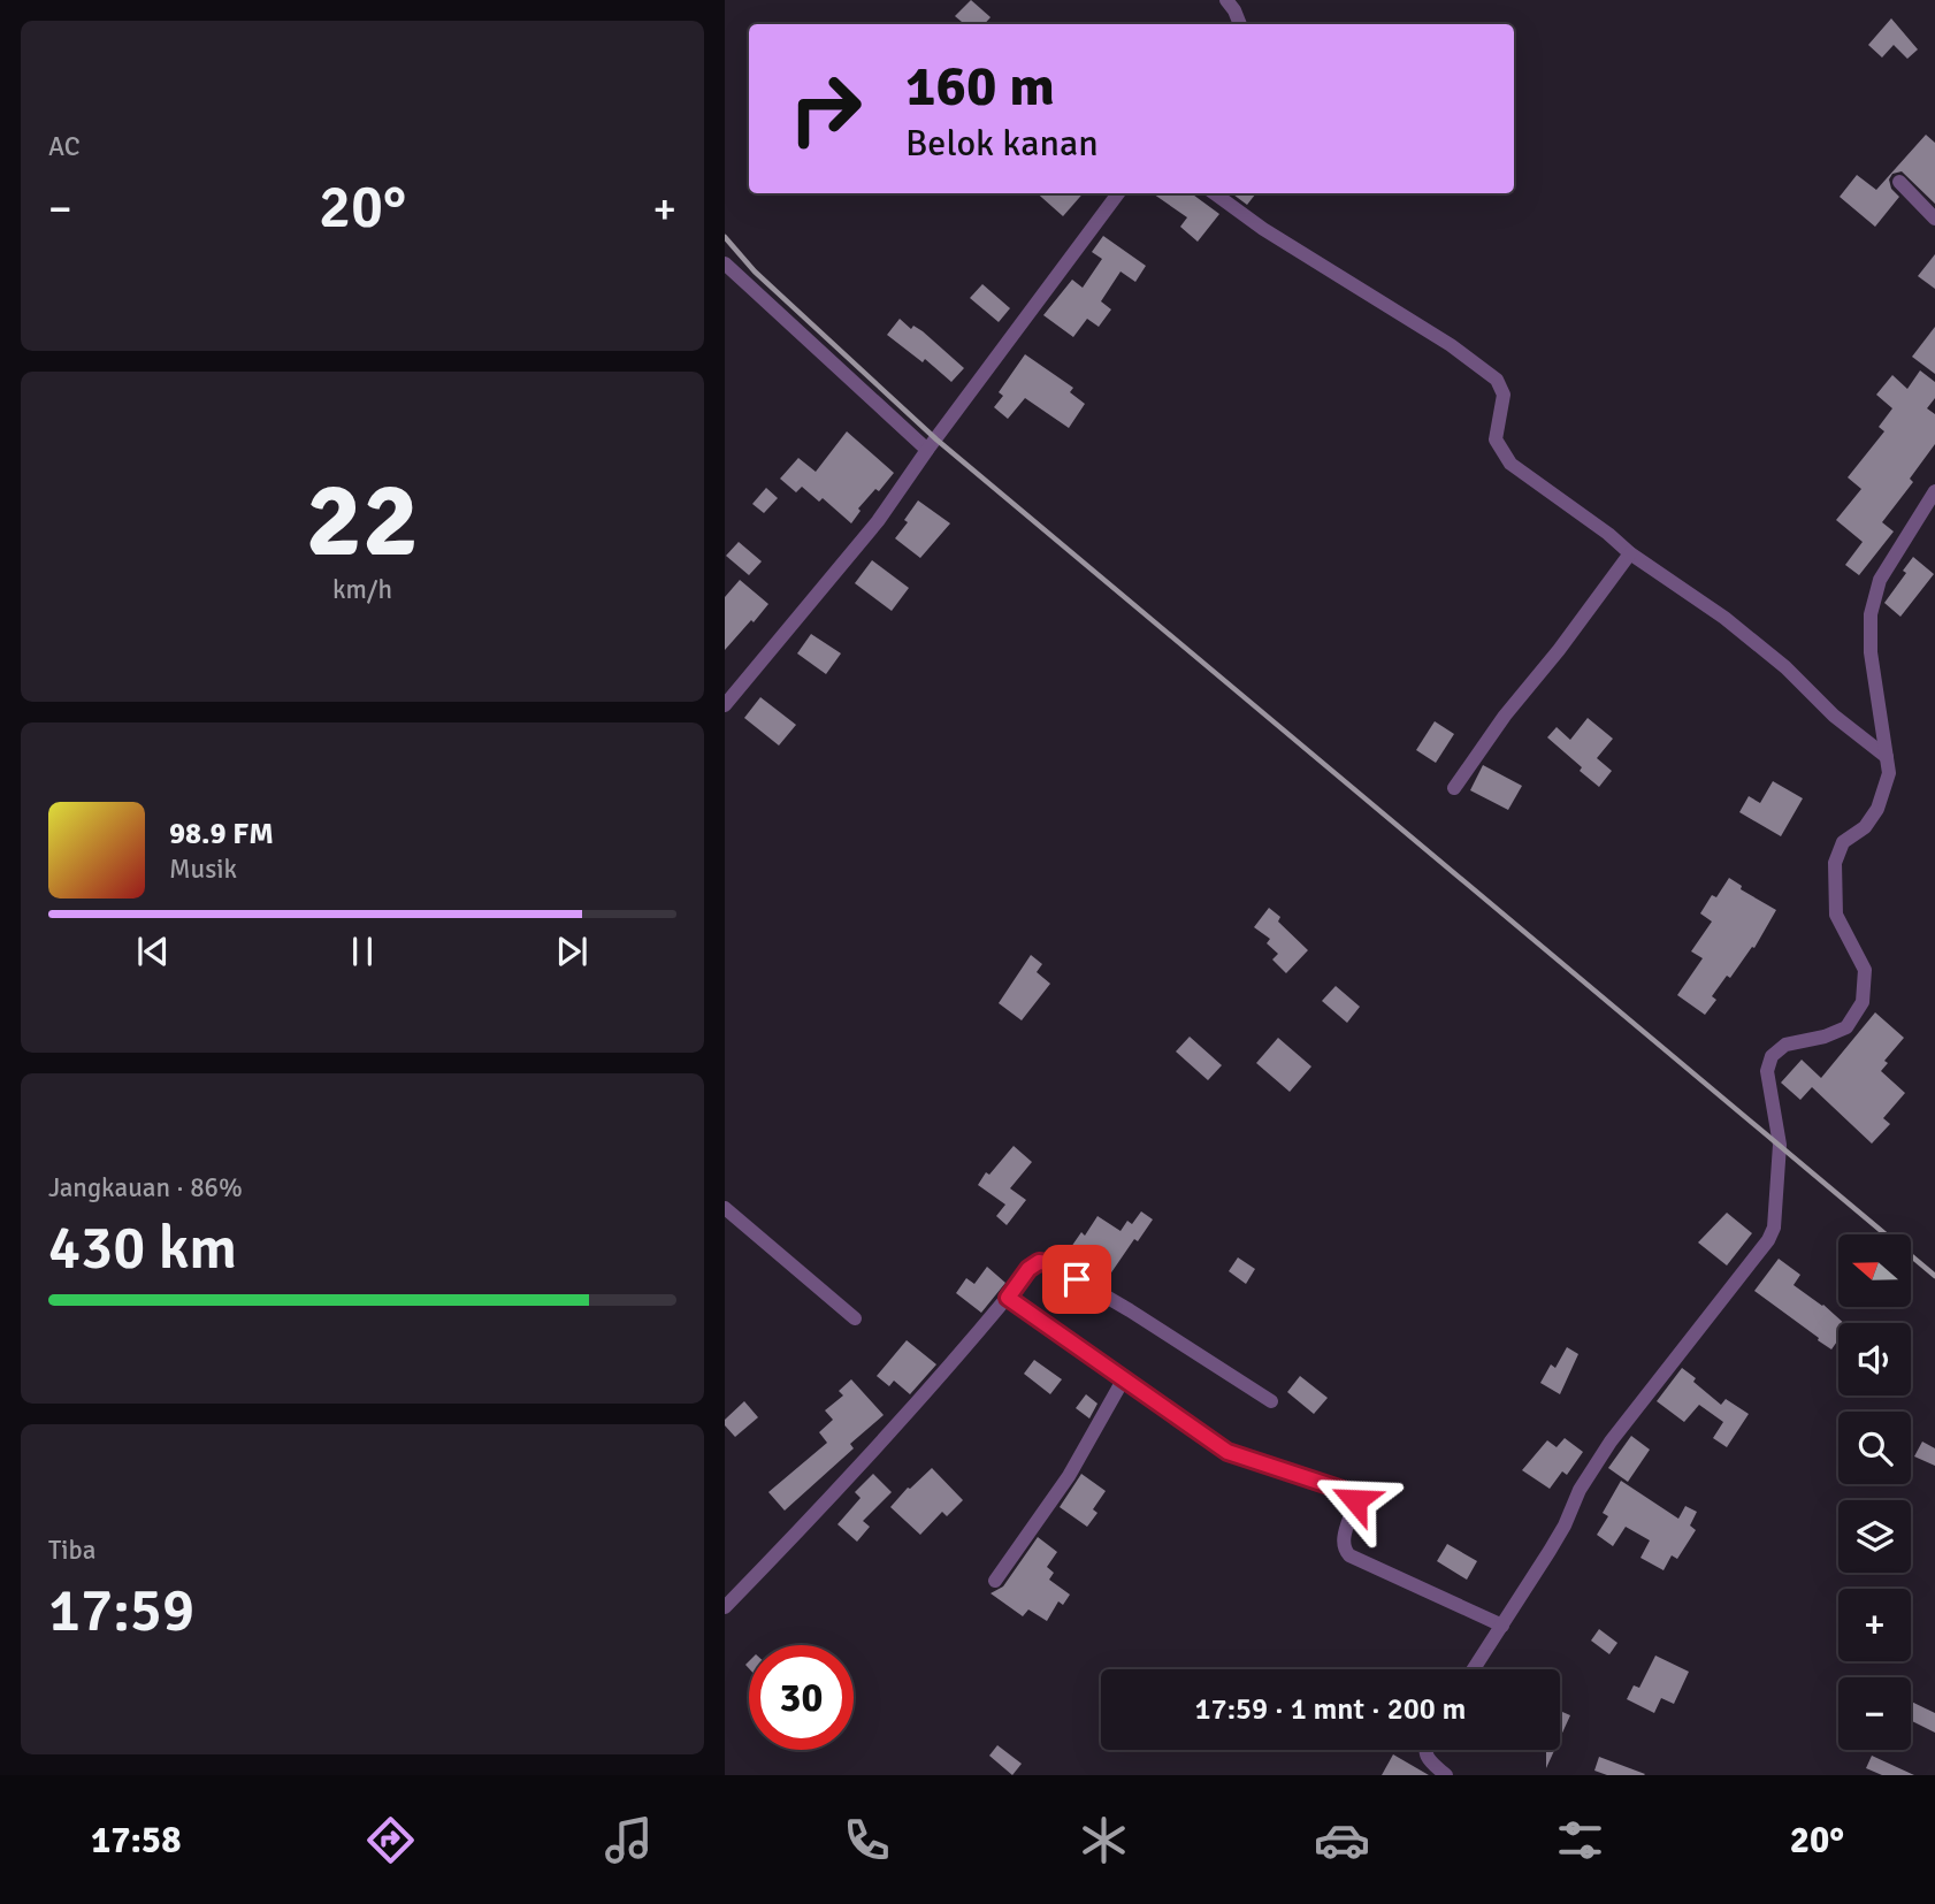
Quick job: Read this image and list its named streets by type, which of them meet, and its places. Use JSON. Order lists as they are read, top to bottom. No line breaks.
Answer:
{"north":"left","page":{"tile":["AC",["22","km/h"],["Jangkauan · 86%","430 km"],["Tiba","17:59"]],"turn":["160 m","Belok kanan"],"heat":["−","20°","+"],"song":["98.9 FM","Musik"],"map_buttons":["+","−"],"limit":"30","trip":"17:59 · 1 mnt · 200 m","tabs":["17:58","20°"]}}
